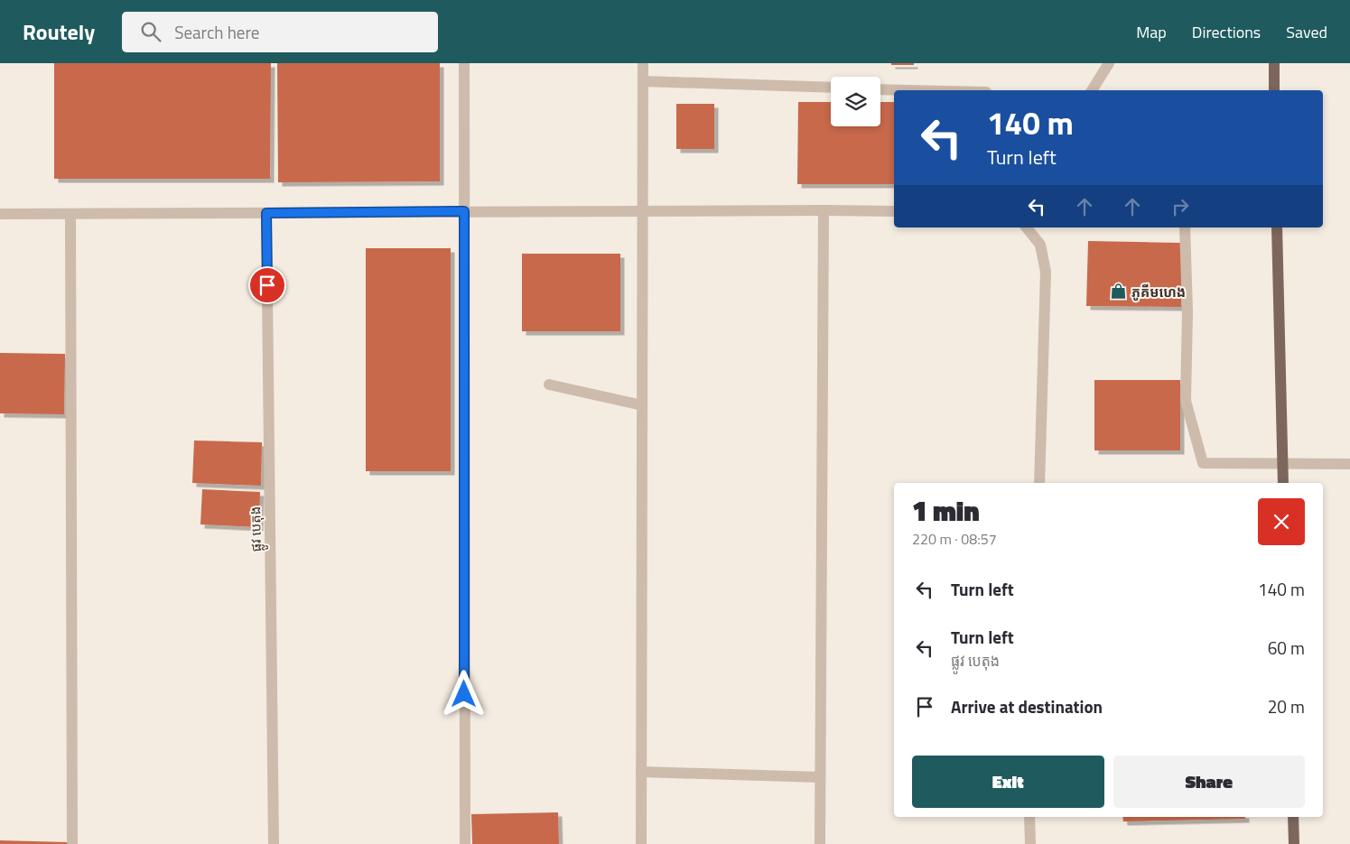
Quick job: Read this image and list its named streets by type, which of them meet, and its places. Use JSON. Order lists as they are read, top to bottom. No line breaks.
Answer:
{"streets":{"street":["ផ្លូវ បេតុង"]},"places":{"shop":["ភូគីមហេង"]},"page":{"header":"Routely","search":"Search here","nav":["Map","Directions","Saved"],"turn":["140 m","Turn left"],"heading":["1 min","220 m · 08:57"],"list":[{"name":"Turn left","value":"140 m"},{"name":"Turn left","note":"ផ្លូវ បេតុង","value":"60 m"},{"name":"Arrive at destination","value":"20 m"}],"buttons":["Exit","Share"]}}
